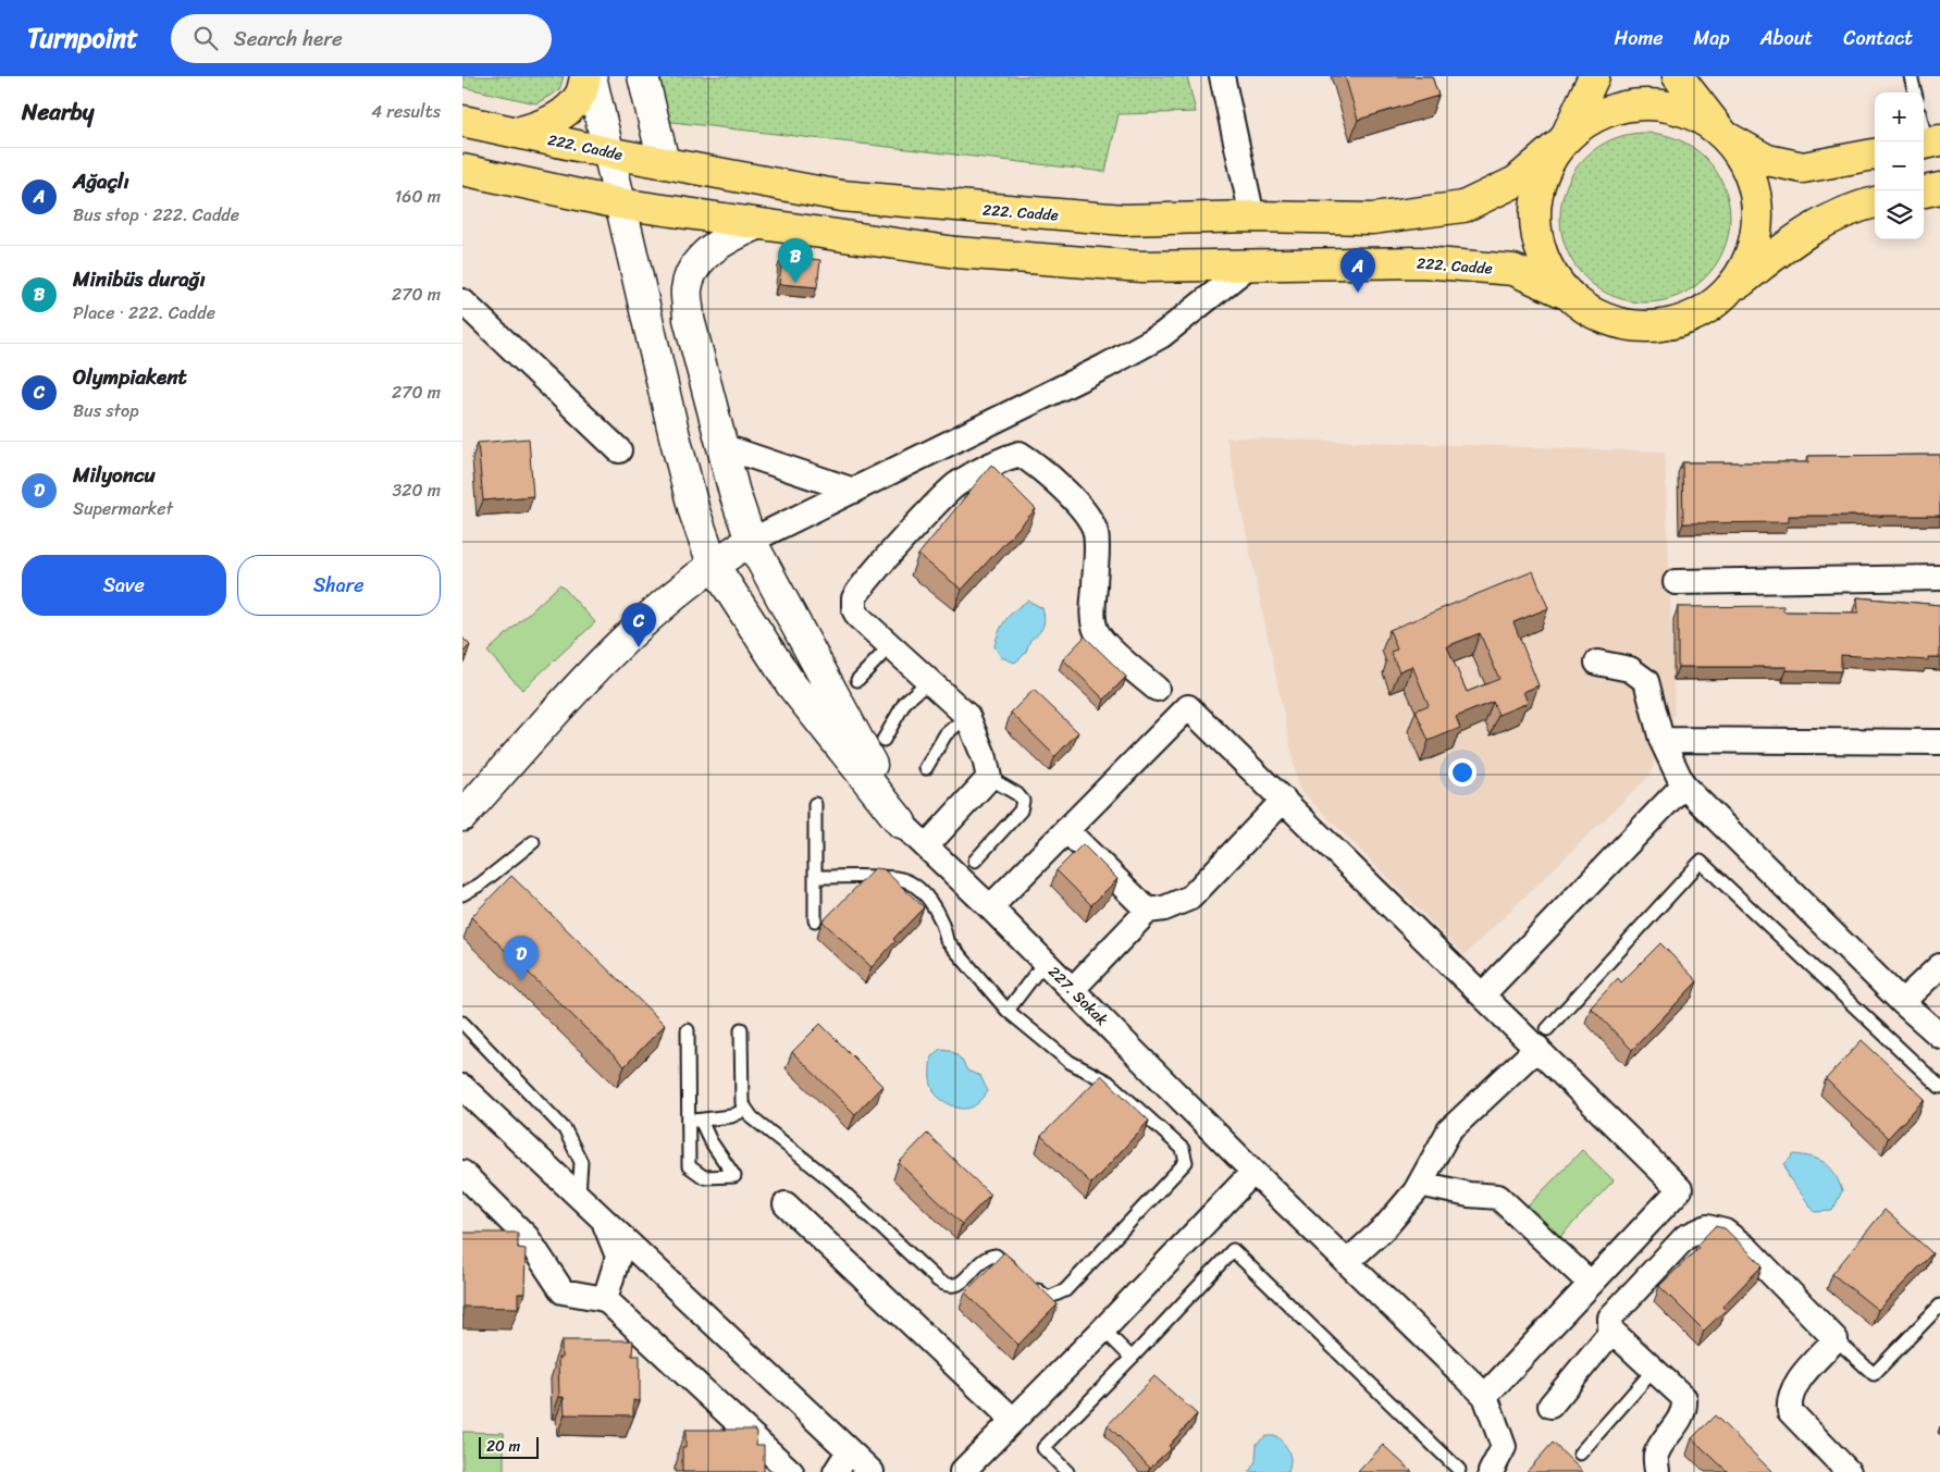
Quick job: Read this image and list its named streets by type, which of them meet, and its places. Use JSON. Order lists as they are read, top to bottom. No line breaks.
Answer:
{"streets":{"main road":["222. Cadde"],"street":["227. Sokak"]},"scale_bar":"20 m","page":{"header":"Turnpoint","search":"Search here","nav":["Home","Map","About","Contact"],"heading":["Nearby","4 results"],"map_buttons":["+","−"],"list":[{"mark":"A","name":"Ağaçlı","note":"Bus stop · 222. Cadde","value":"160 m"},{"mark":"B","name":"Minibüs durağı","note":"Place · 222. Cadde","value":"270 m"},{"mark":"C","name":"Olympiakent","note":"Bus stop","value":"270 m"},{"mark":"D","name":"Milyoncu","note":"Supermarket","value":"320 m"}],"pins":["B","A","C","D"],"buttons":["Save","Share"],"scale":"20 m"}}
